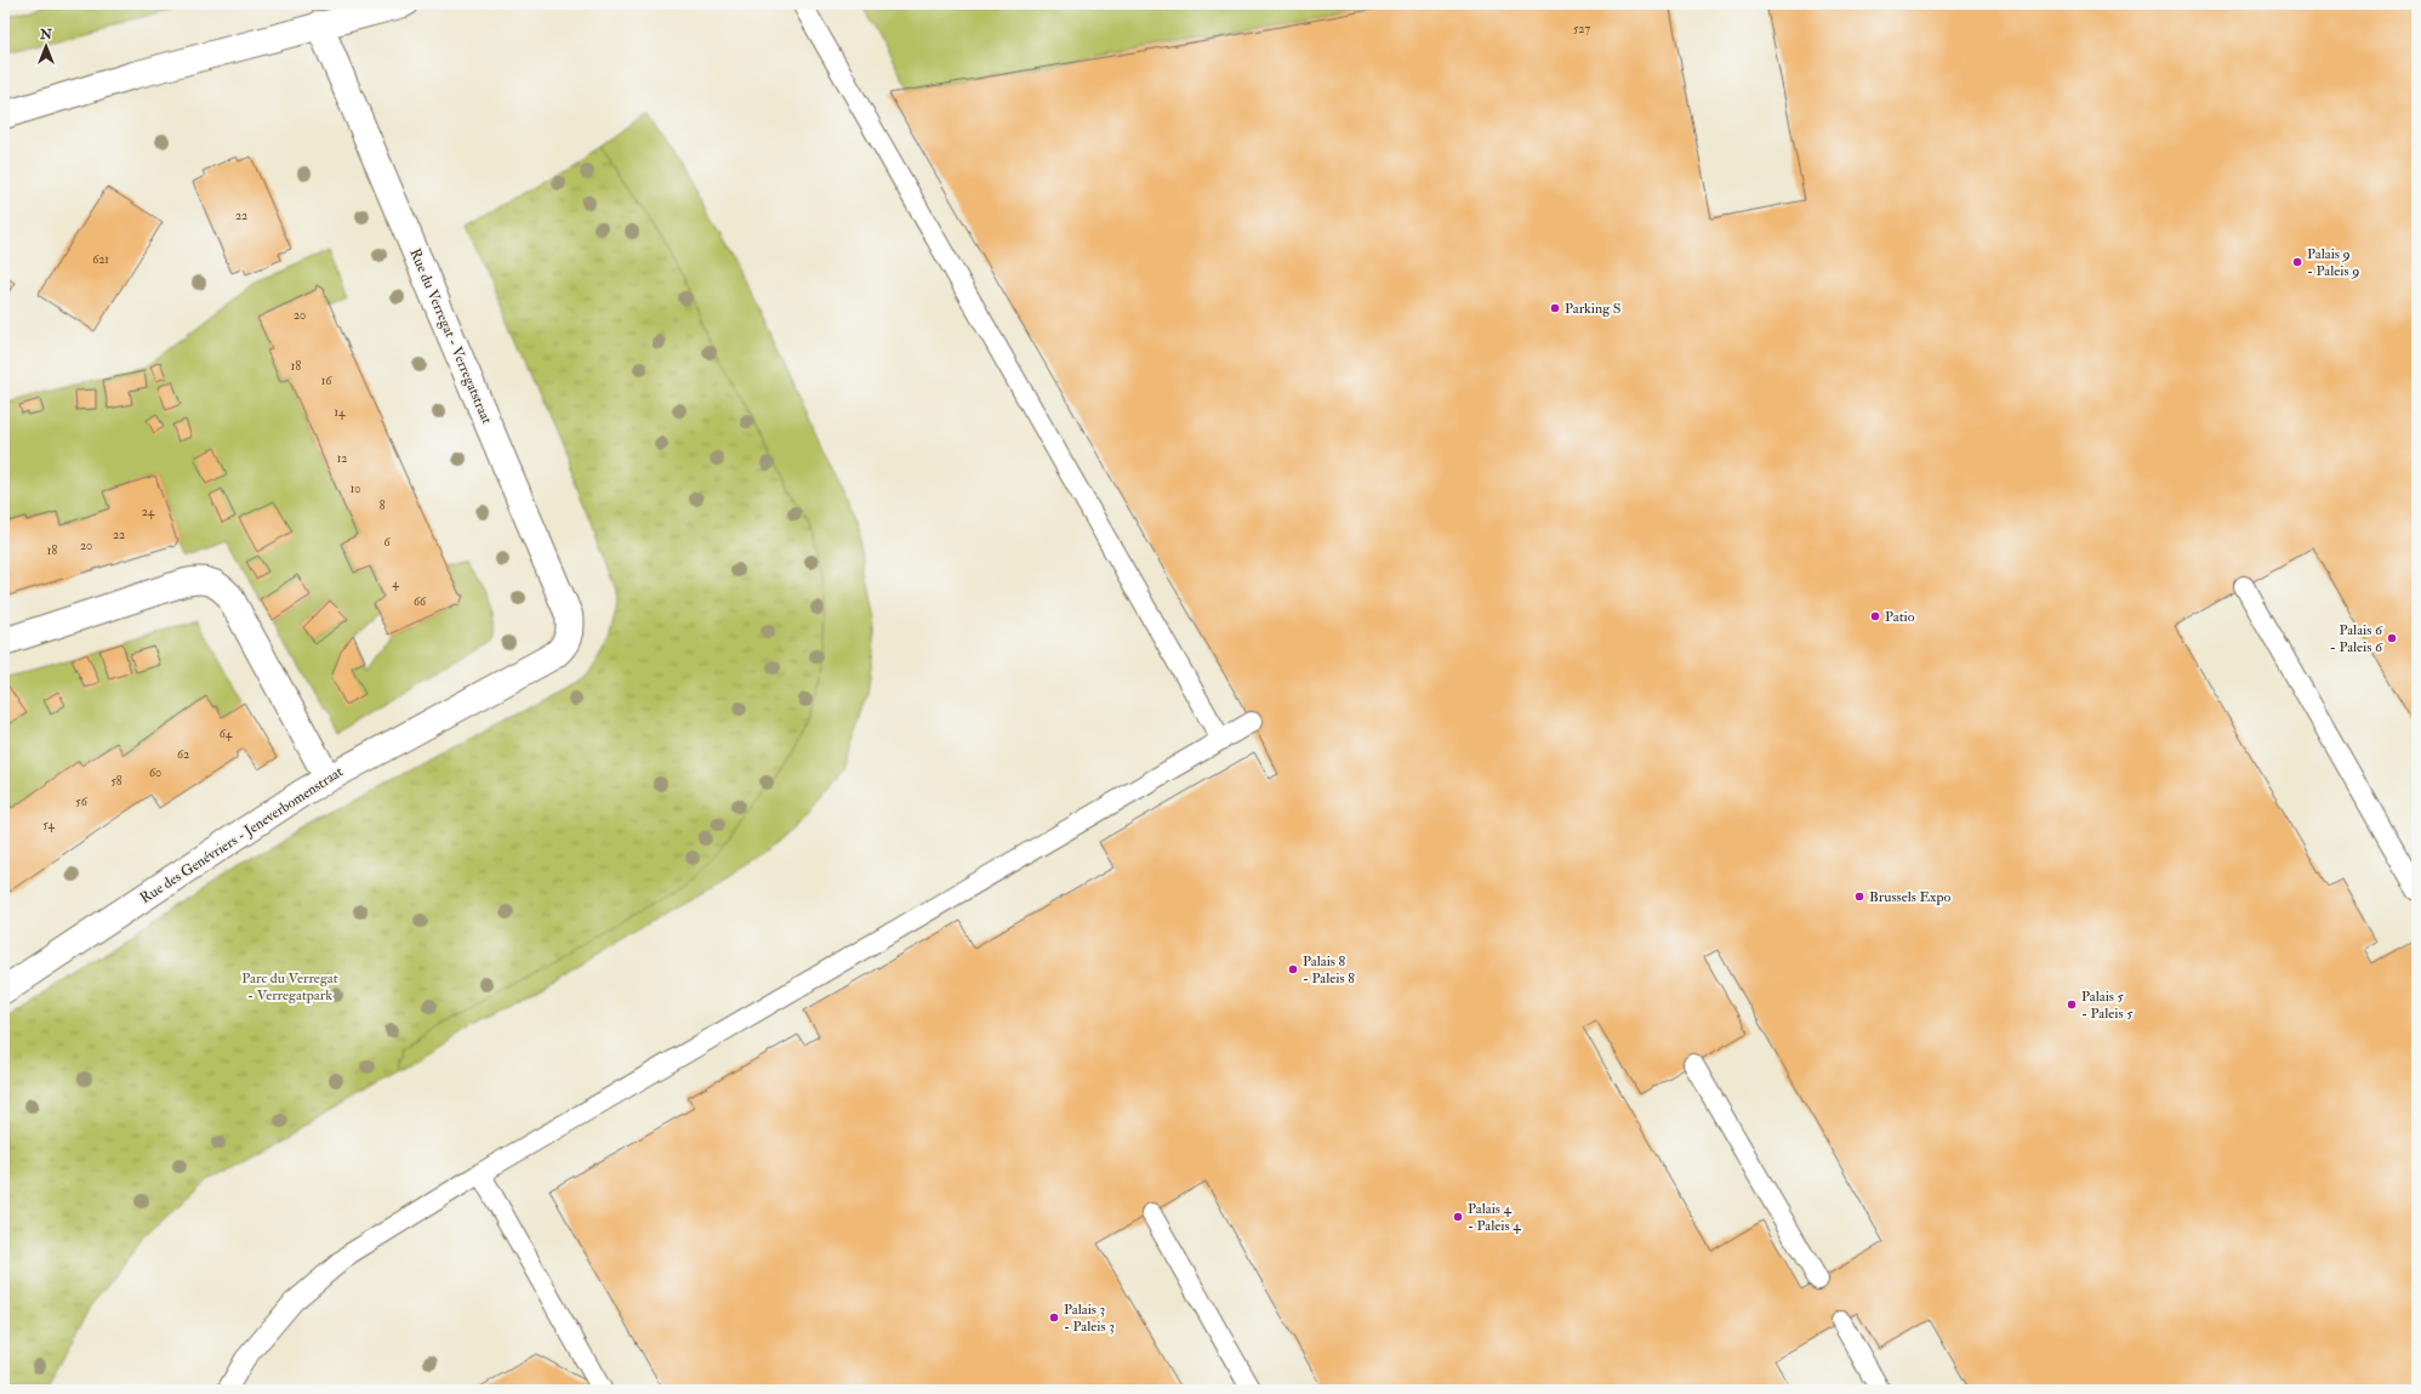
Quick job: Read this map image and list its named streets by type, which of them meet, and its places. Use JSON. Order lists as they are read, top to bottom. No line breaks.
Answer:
{"streets":{"street":["Rue du Verregat - Verregatstraat","Rue des Genévriers - Jeneverbomenstraat"]},"crossings":[["Rue du Verregat - Verregatstraat","Rue des Genévriers - Jeneverbomenstraat"]],"parks":["Parc du Verregat - Verregatpark"],"places":["Palais 9 - Paleis 9","Parking S","Patio","Palais 6 - Paleis 6","Brussels Expo","Palais 8 - Paleis 8","Palais 5 - Paleis 5","Palais 4 - Paleis 4","Palais 3 - Paleis 3"],"house_numbers":["527","22","621","20","18","16","14","12","10","8","24","22","6","20","18","4","66","64","62","60","58","56","54"],"north":"top"}
